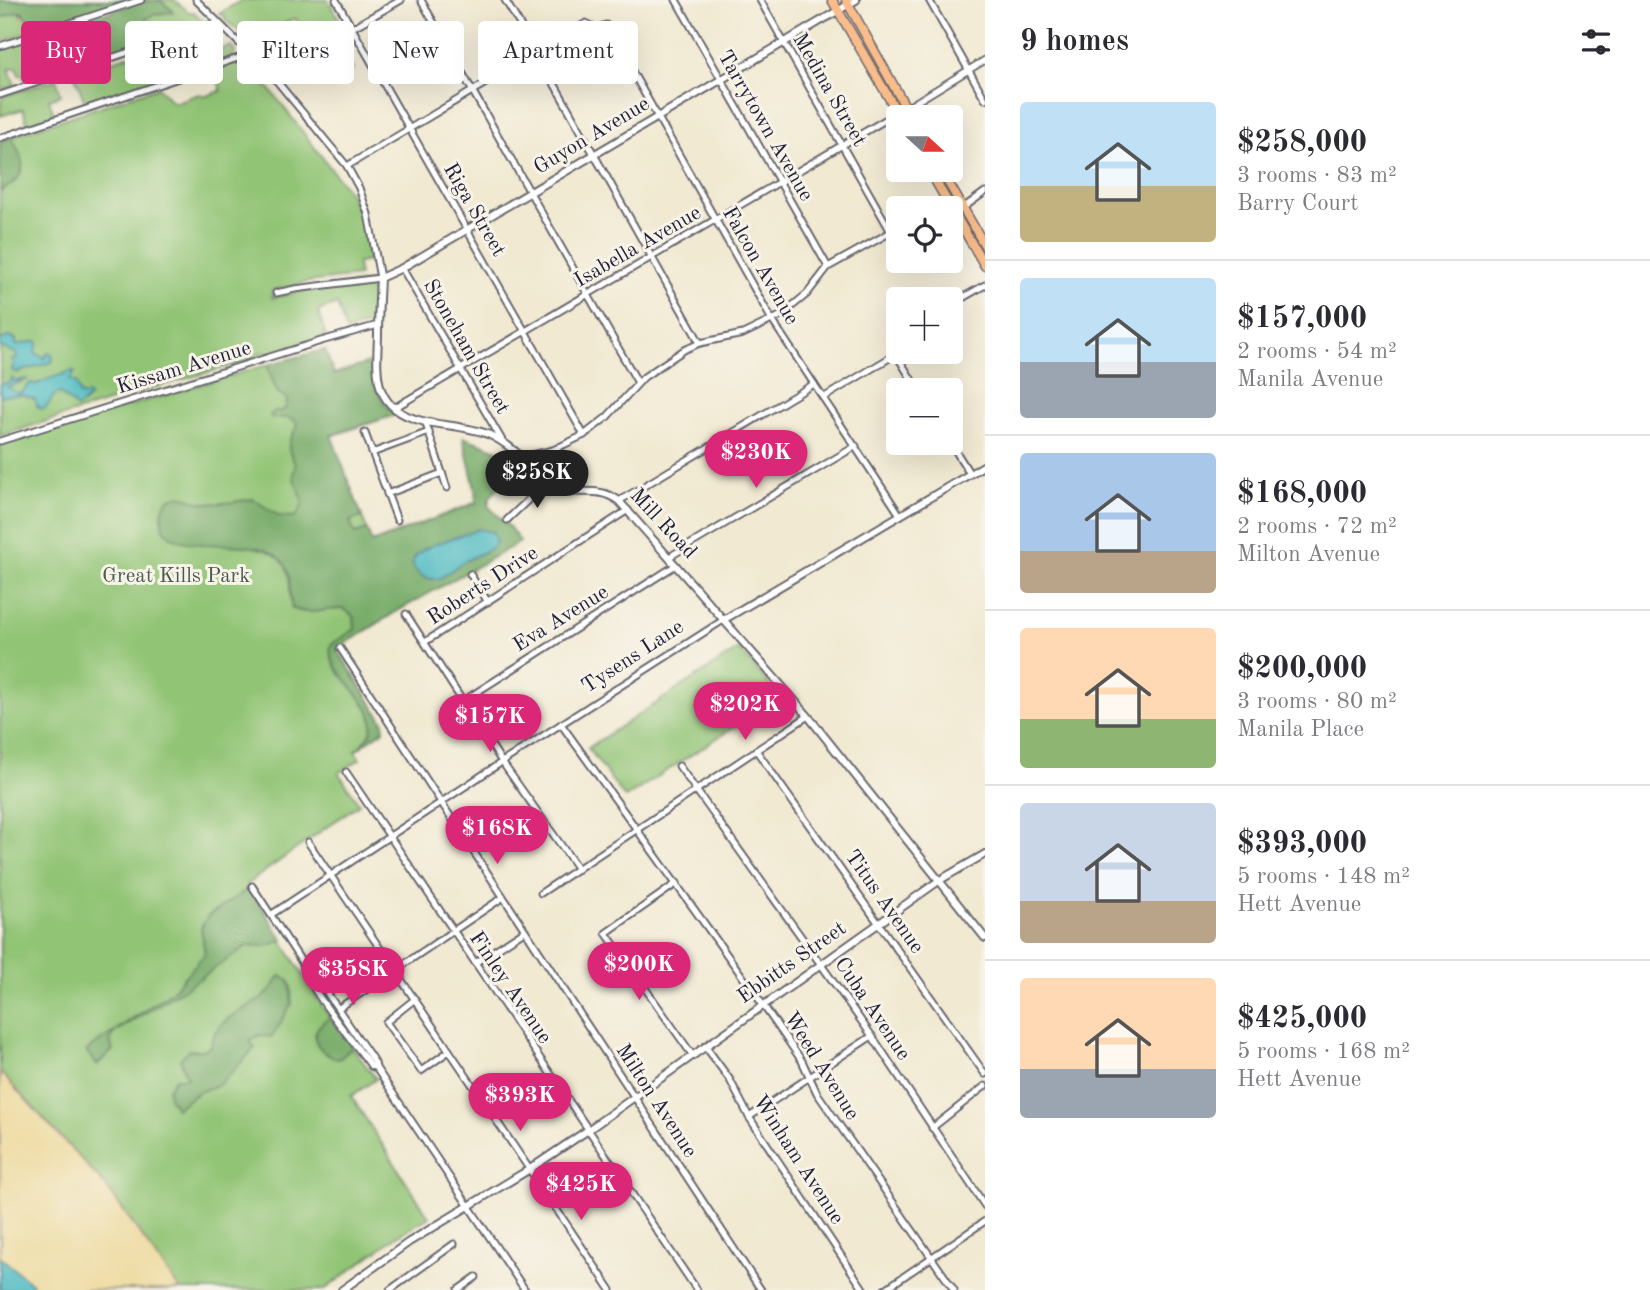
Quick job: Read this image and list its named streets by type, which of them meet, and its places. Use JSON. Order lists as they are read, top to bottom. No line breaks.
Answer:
{"streets":{"street":["Medina Street","Tarrytown Avenue","Guyon Avenue","Riga Street","Isabella Avenue","Falcon Avenue","Stoneham Street","Kissam Avenue","Mill Road","Roberts Drive","Eva Avenue","Tysens Lane","Titus Avenue","Ebbitts Street","Finley Avenue","Cuba Avenue","Weed Avenue","Milton Avenue","Winham Avenue"]},"crossings":[["Medina Street","Guyon Avenue"],["Medina Street","Isabella Avenue"],["Tarrytown Avenue","Guyon Avenue"],["Tarrytown Avenue","Isabella Avenue"],["Guyon Avenue","Riga Street"],["Guyon Avenue","Falcon Avenue"],["Guyon Avenue","Stoneham Street"],["Riga Street","Isabella Avenue"],["Isabella Avenue","Falcon Avenue"],["Isabella Avenue","Stoneham Street"],["Isabella Avenue","Mill Road"],["Falcon Avenue","Tysens Lane"],["Stoneham Street","Mill Road"],["Mill Road","Roberts Drive"],["Mill Road","Eva Avenue"],["Mill Road","Tysens Lane"],["Mill Road","Ebbitts Street"],["Tysens Lane","Finley Avenue"],["Tysens Lane","Weed Avenue"],["Tysens Lane","Milton Avenue"],["Titus Avenue","Ebbitts Street"],["Ebbitts Street","Finley Avenue"],["Ebbitts Street","Cuba Avenue"],["Ebbitts Street","Weed Avenue"],["Ebbitts Street","Milton Avenue"],["Ebbitts Street","Winham Avenue"]],"parks":["Great Kills Park"],"north":"right","page":{"heading":"9 homes","chip":["Buy","Rent","Filters","New","Apartment"],"list":[{"name":"$258,000","note":"3 rooms · 83 m² · Barry Court"},{"name":"$157,000","note":"2 rooms · 54 m² · Manila Avenue"},{"name":"$168,000","note":"2 rooms · 72 m² · Milton Avenue"},{"name":"$200,000","note":"3 rooms · 80 m² · Manila Place"},{"name":"$393,000","note":"5 rooms · 148 m² · Hett Avenue"},{"name":"$425,000","note":"5 rooms · 168 m² · Hett Avenue"}],"map_buttons":["+","−"],"price":["$230K","$258K","$202K","$157K","$168K","$200K","$358K","$393K","$425K"]}}
